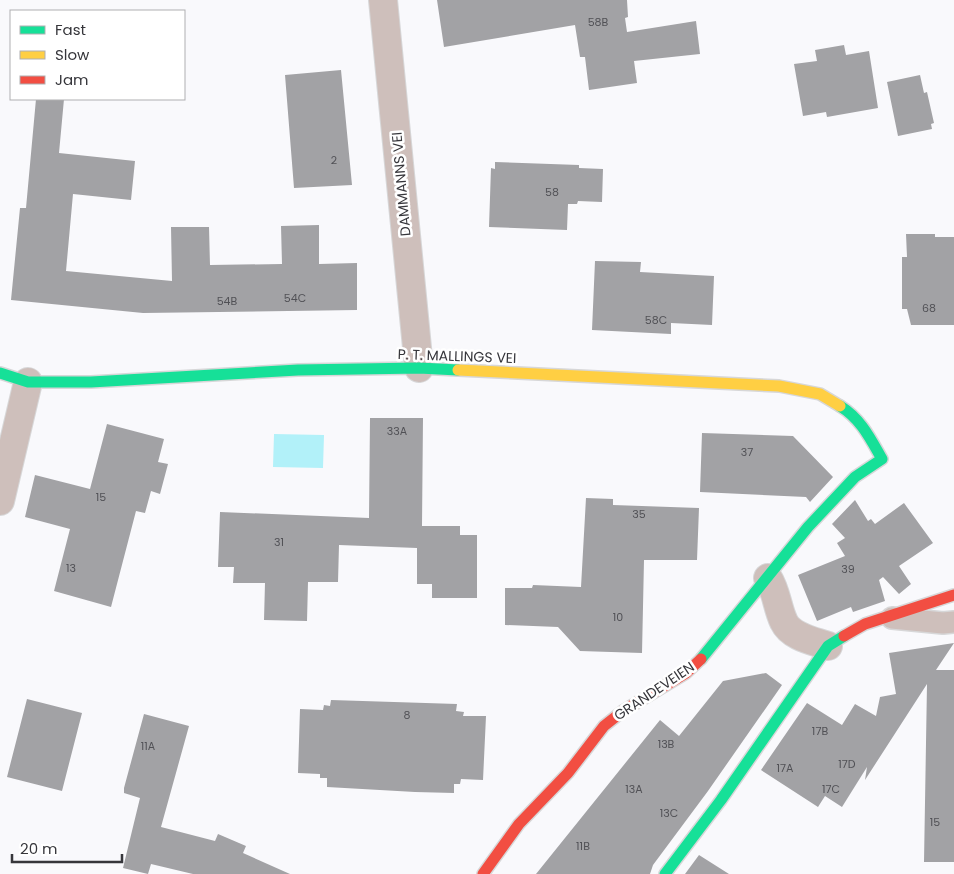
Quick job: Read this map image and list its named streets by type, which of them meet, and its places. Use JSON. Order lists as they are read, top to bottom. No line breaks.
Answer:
{"streets":{"street":["DAMMANNS VEI","P. T. MALLINGS VEI","GRANDEVEIEN"]},"crossings":[["DAMMANNS VEI","P. T. MALLINGS VEI"],["P. T. MALLINGS VEI","GRANDEVEIEN"]],"house_numbers":["58B","2","58","54C","54B","68","58C","33A","37","15","35","31","13","39","10","8","17B","13B","11A","17D","17A","13A","17C","13C","15","11B"],"legend":["Fast","Slow","Jam"],"scale_bar":"20 m"}
